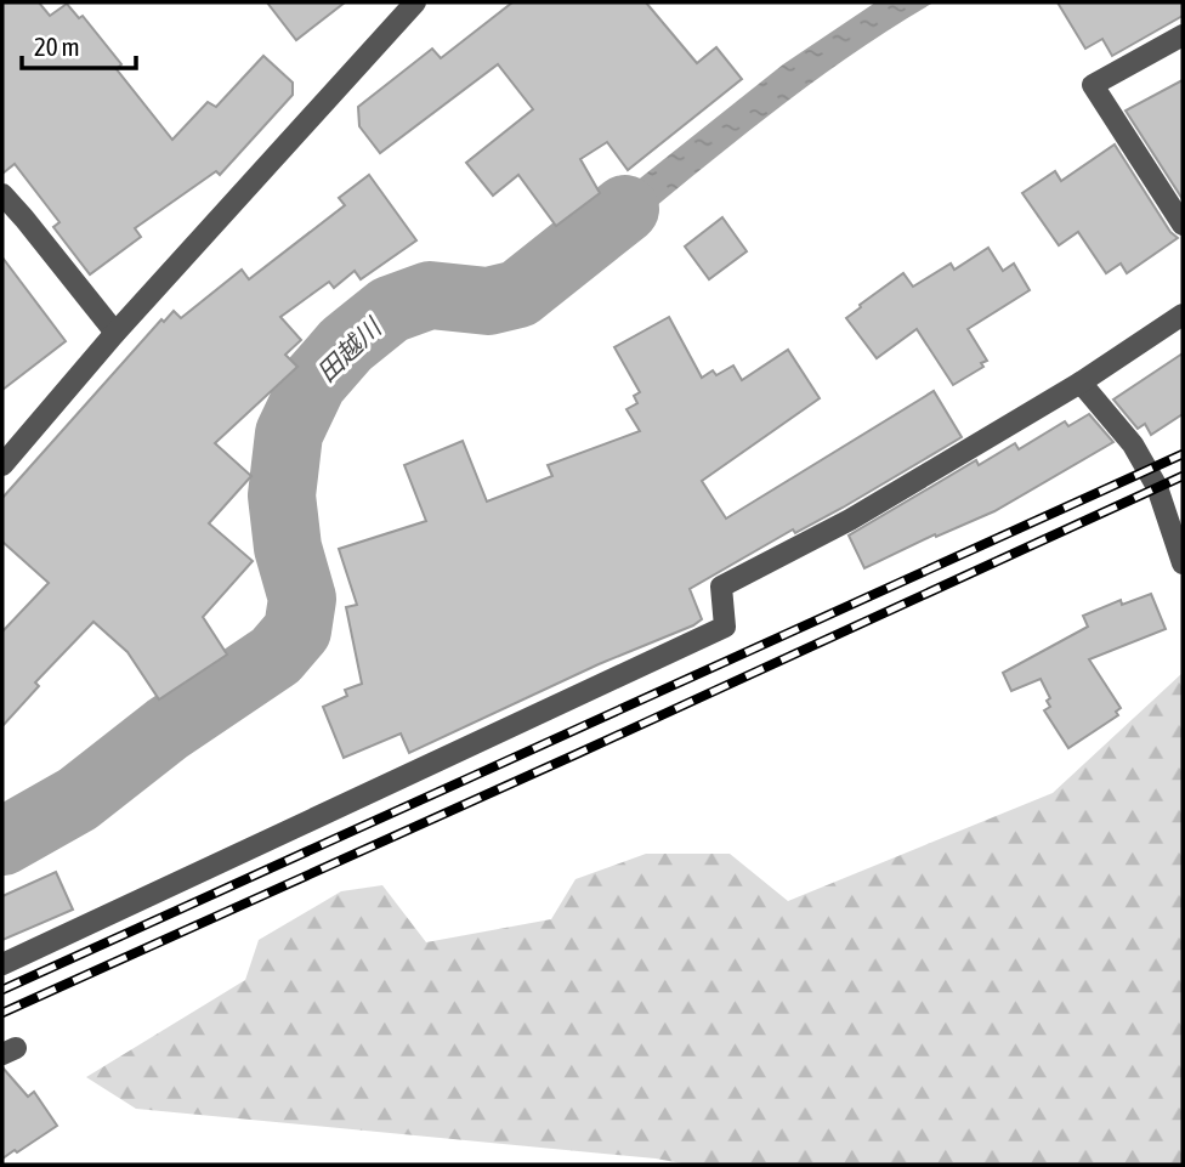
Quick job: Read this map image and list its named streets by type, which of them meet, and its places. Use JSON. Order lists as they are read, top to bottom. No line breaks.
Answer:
{"water":["田越川"],"scale_bar":"20 m"}
